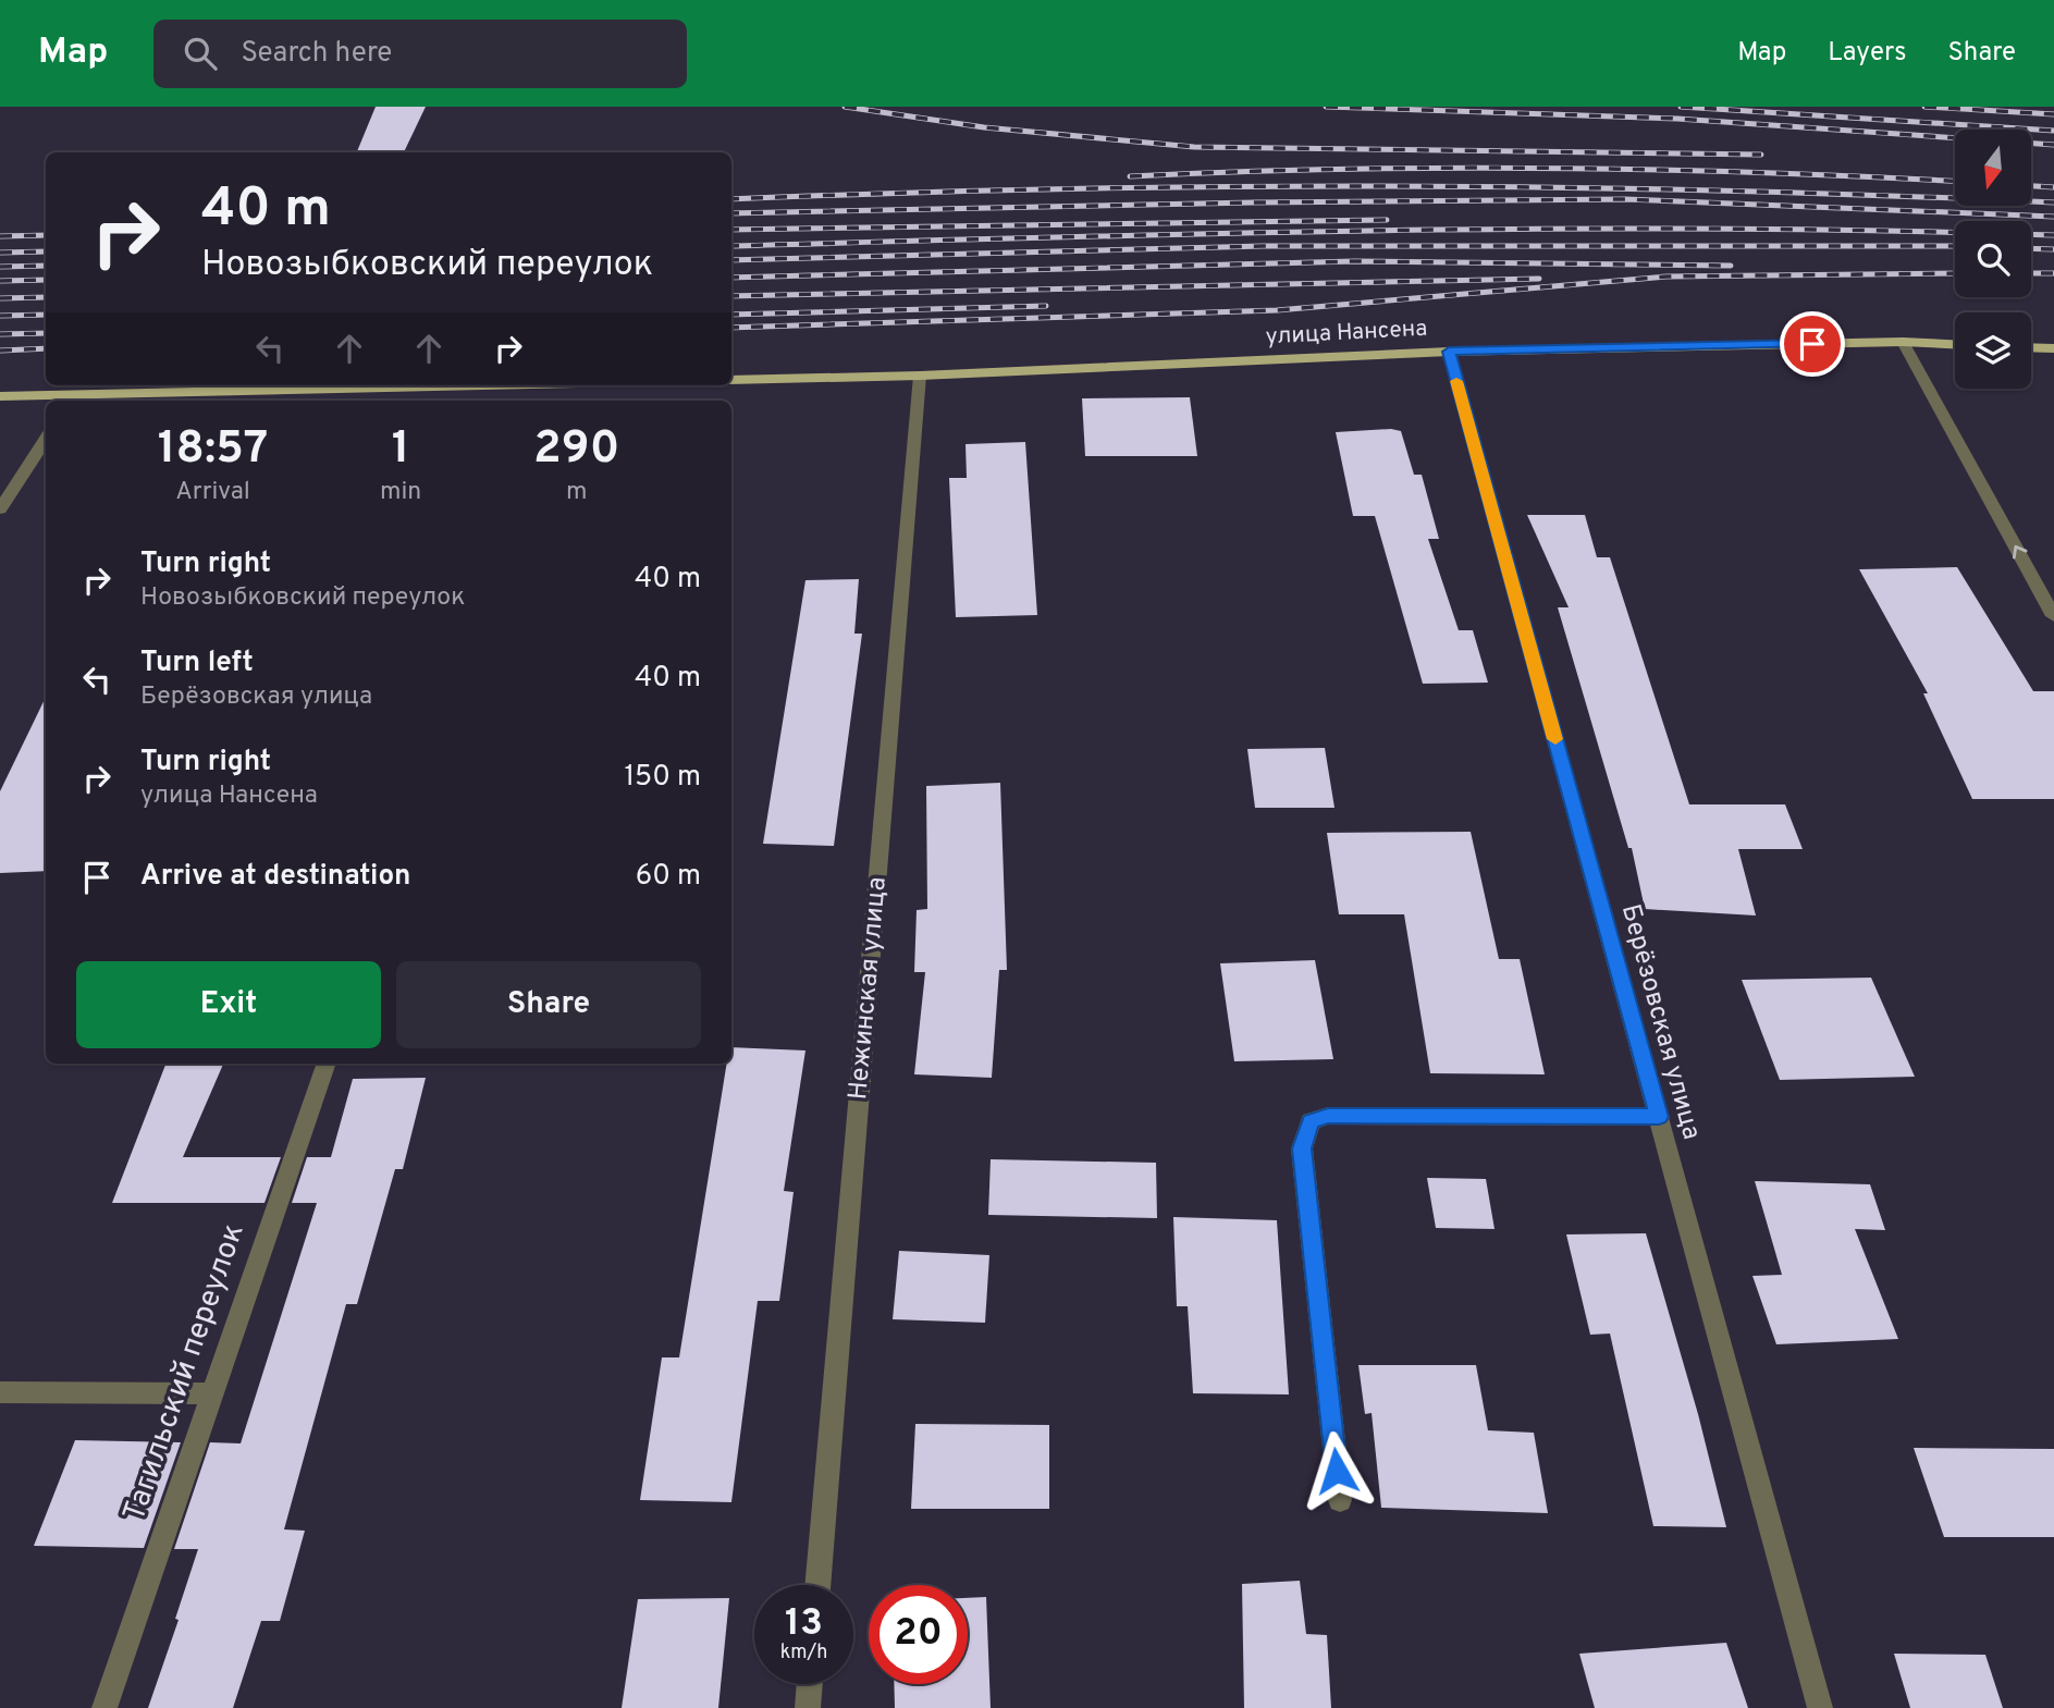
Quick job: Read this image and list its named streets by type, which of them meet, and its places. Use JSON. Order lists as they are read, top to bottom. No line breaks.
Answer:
{"streets":{"main road":["улица Нансена"],"street":["Нежинская улица","Берёзовская улица","Тагильский переулок"]},"crossings":[["улица Нансена","Нежинская улица"],["улица Нансена","Берёзовская улица"]],"north":"bottom","page":{"header":"Map","search":"Search here","nav":["Map","Layers","Share"],"turn":["40 m","Новозыбковский переулок"],"eta":["18:57","Arrival","1","min","290","m"],"list":[{"name":"Turn right","note":"Новозыбковский переулок","value":"40 m"},{"name":"Turn left","note":"Берёзовская улица","value":"40 m"},{"name":"Turn right","note":"улица Нансена","value":"150 m"},{"name":"Arrive at destination","value":"60 m"}],"buttons":["Exit","Share"],"speed":"13 km/h","limit":"20"}}
